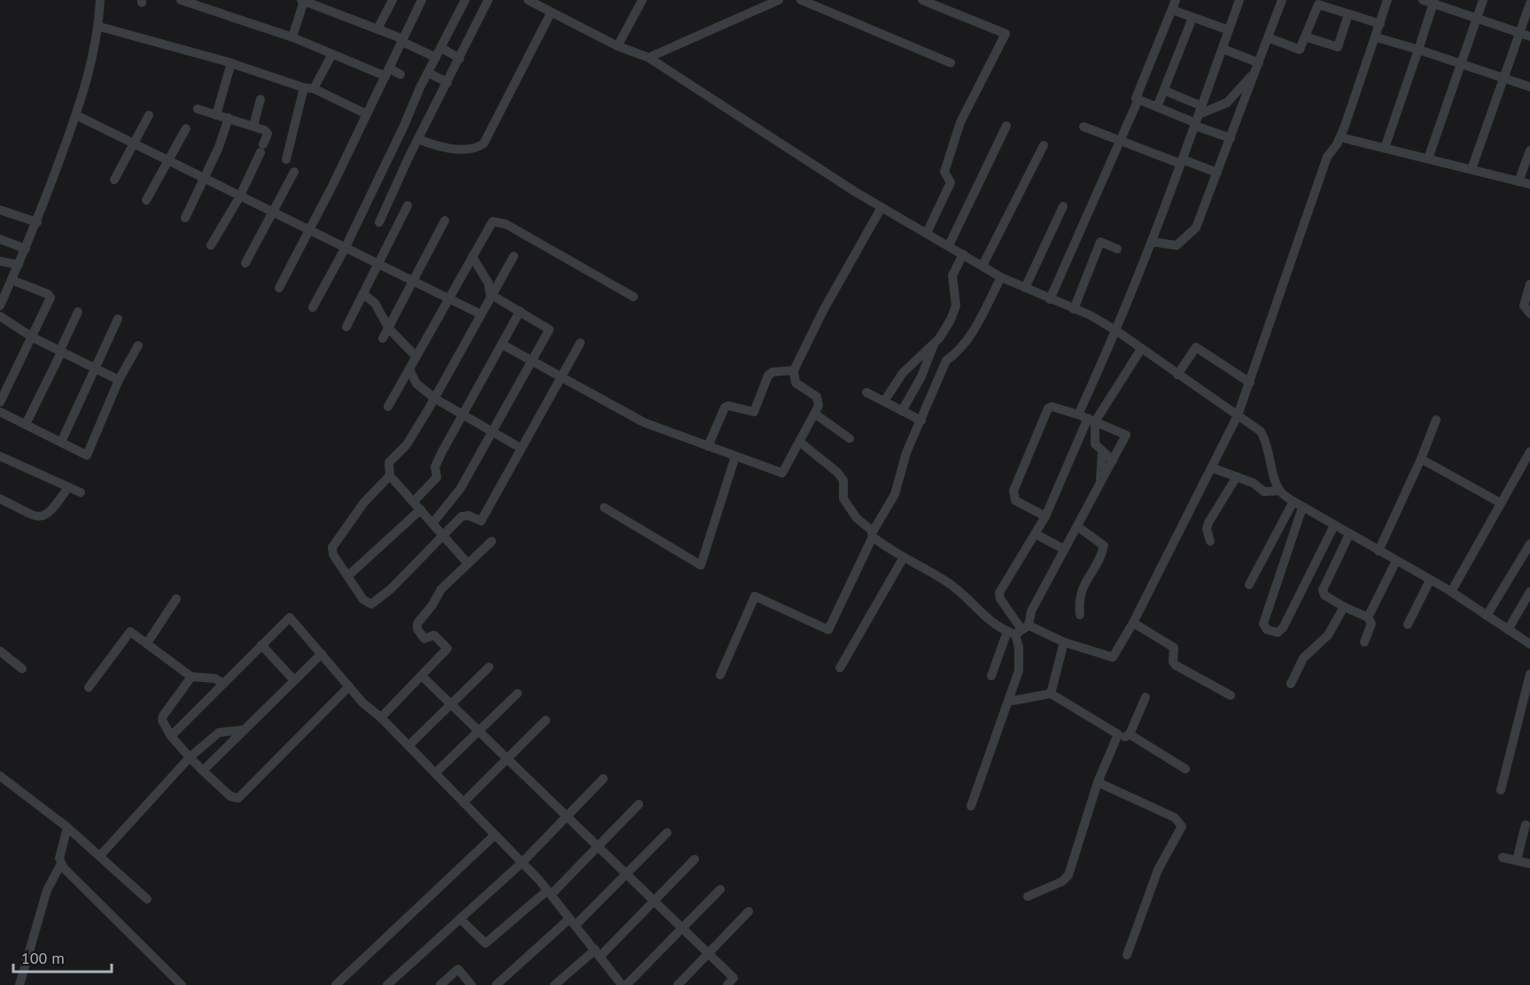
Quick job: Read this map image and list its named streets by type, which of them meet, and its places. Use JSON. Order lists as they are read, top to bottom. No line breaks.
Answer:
{"scale_bar":"100 m"}
